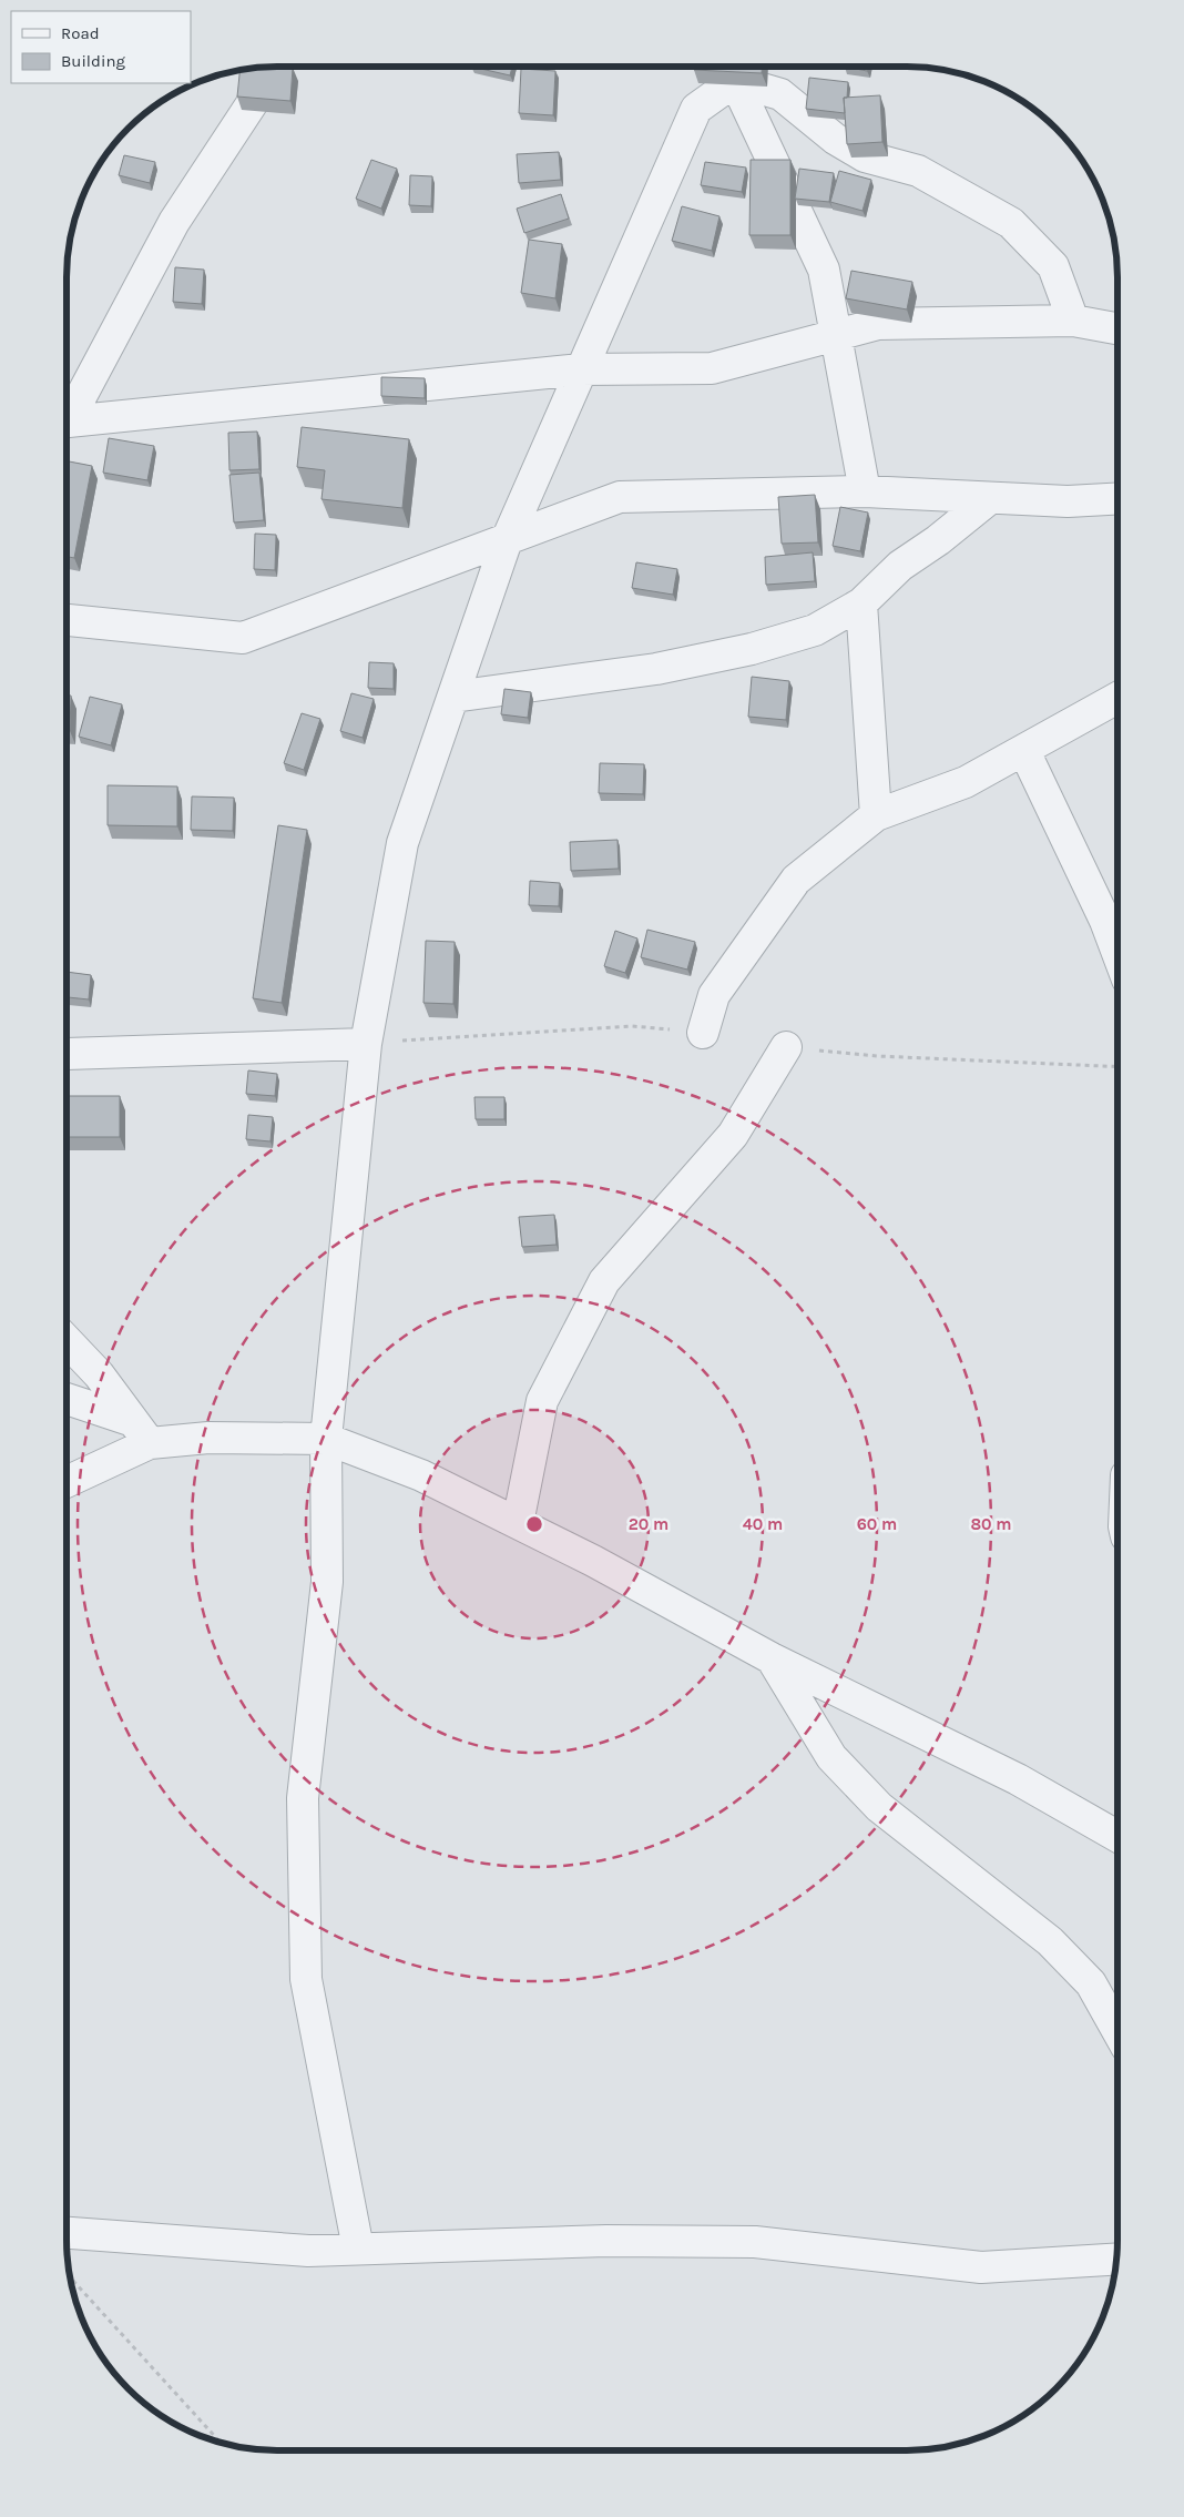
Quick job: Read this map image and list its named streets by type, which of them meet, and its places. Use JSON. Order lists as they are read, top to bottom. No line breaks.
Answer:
{"legend":["Road","Building"],"rings":["20 m","40 m","60 m","80 m"]}
